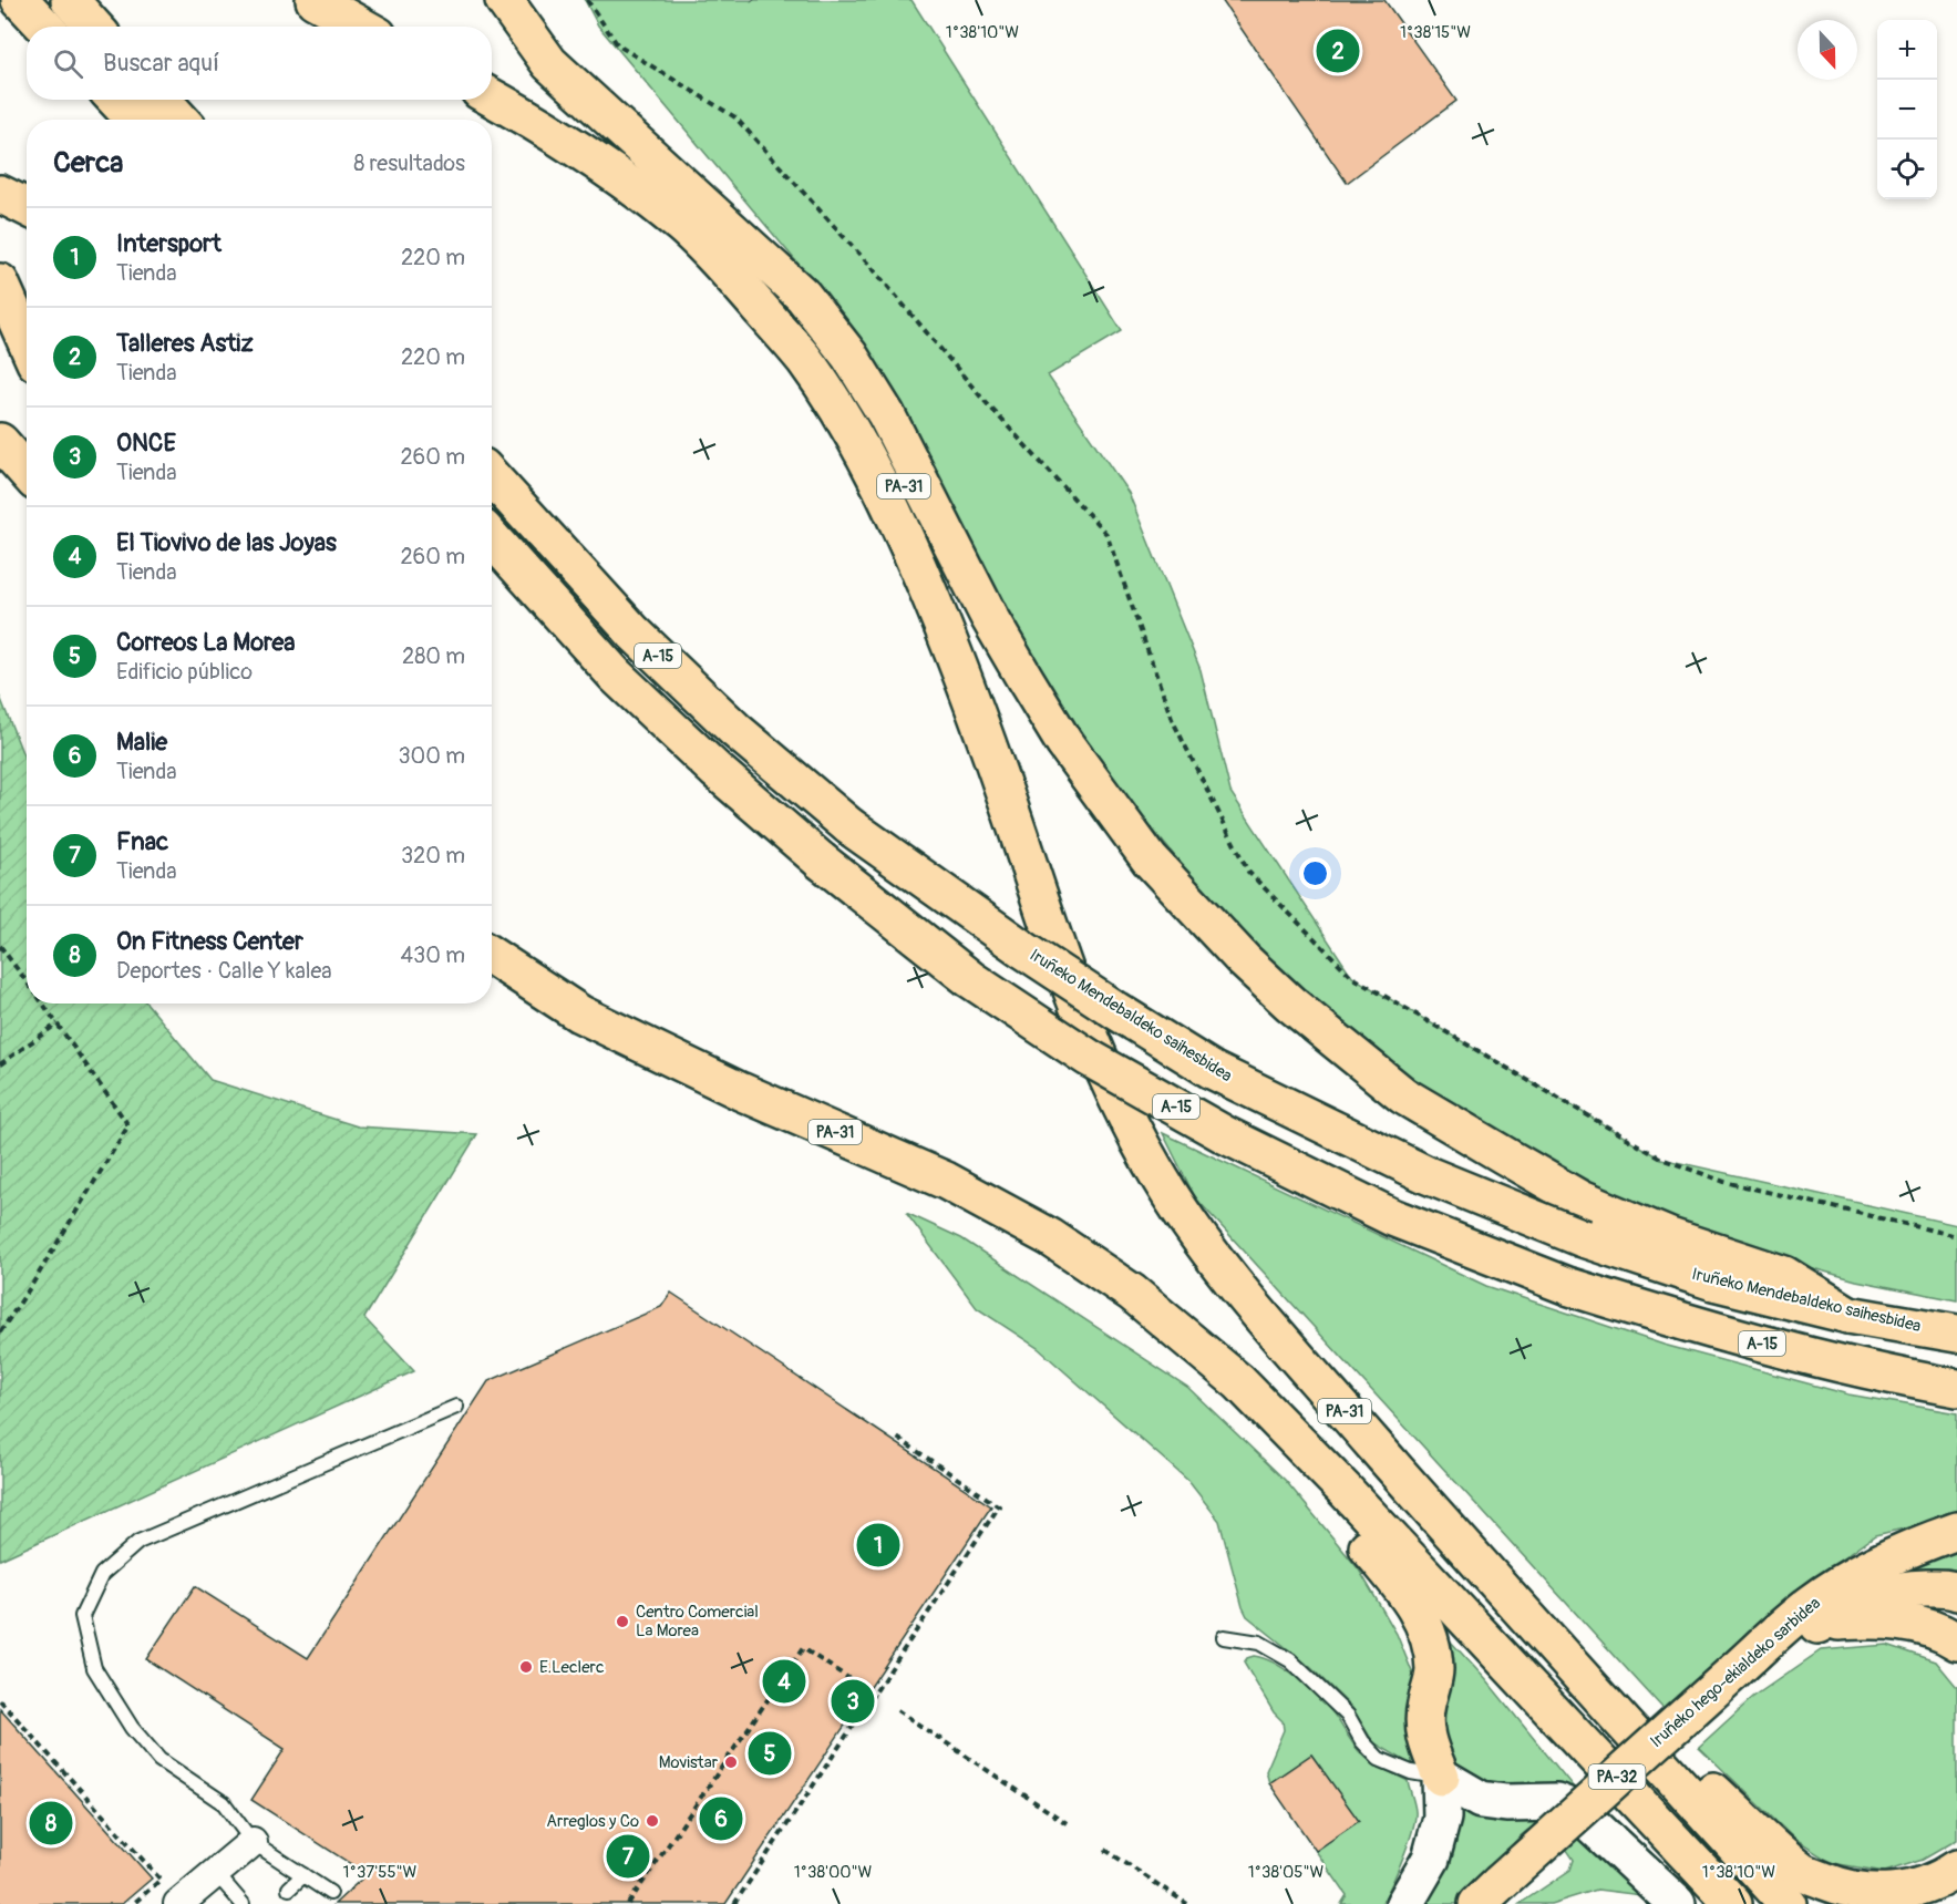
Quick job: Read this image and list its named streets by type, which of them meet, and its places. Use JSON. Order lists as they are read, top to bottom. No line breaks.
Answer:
{"streets":{"highway":["PA-31","A-15","Iruñeko Mendebaldeko saihesbidea","Iruñeko hego-ekialdeko sarbidea","PA-32"]},"places":["Centro Comercial La Morea","E.Leclerc","Movistar","Arreglos y Co"],"north":"bottom","page":{"map_buttons":["+","−"],"pins":["2","1","4","3","5","6","8","7"],"search":"Buscar aquí","heading":["Cerca","8 resultados"],"list":[{"mark":"1","name":"Intersport","note":"Tienda","value":"220 m"},{"mark":"2","name":"Talleres Astiz","note":"Tienda","value":"220 m"},{"mark":"3","name":"ONCE","note":"Tienda","value":"260 m"},{"mark":"4","name":"El Tiovivo de las Joyas","note":"Tienda","value":"260 m"},{"mark":"5","name":"Correos La Morea","note":"Edificio público","value":"280 m"},{"mark":"6","name":"Malie","note":"Tienda","value":"300 m"},{"mark":"7","name":"Fnac","note":"Tienda","value":"320 m"},{"mark":"8","name":"On Fitness Center","note":"Deportes · Calle Y kalea","value":"430 m"}]},"coordinates":["1°38'15\"W","1°38'10\"W","1°37'55\"W","1°38'00\"W","1°38'05\"W"]}
